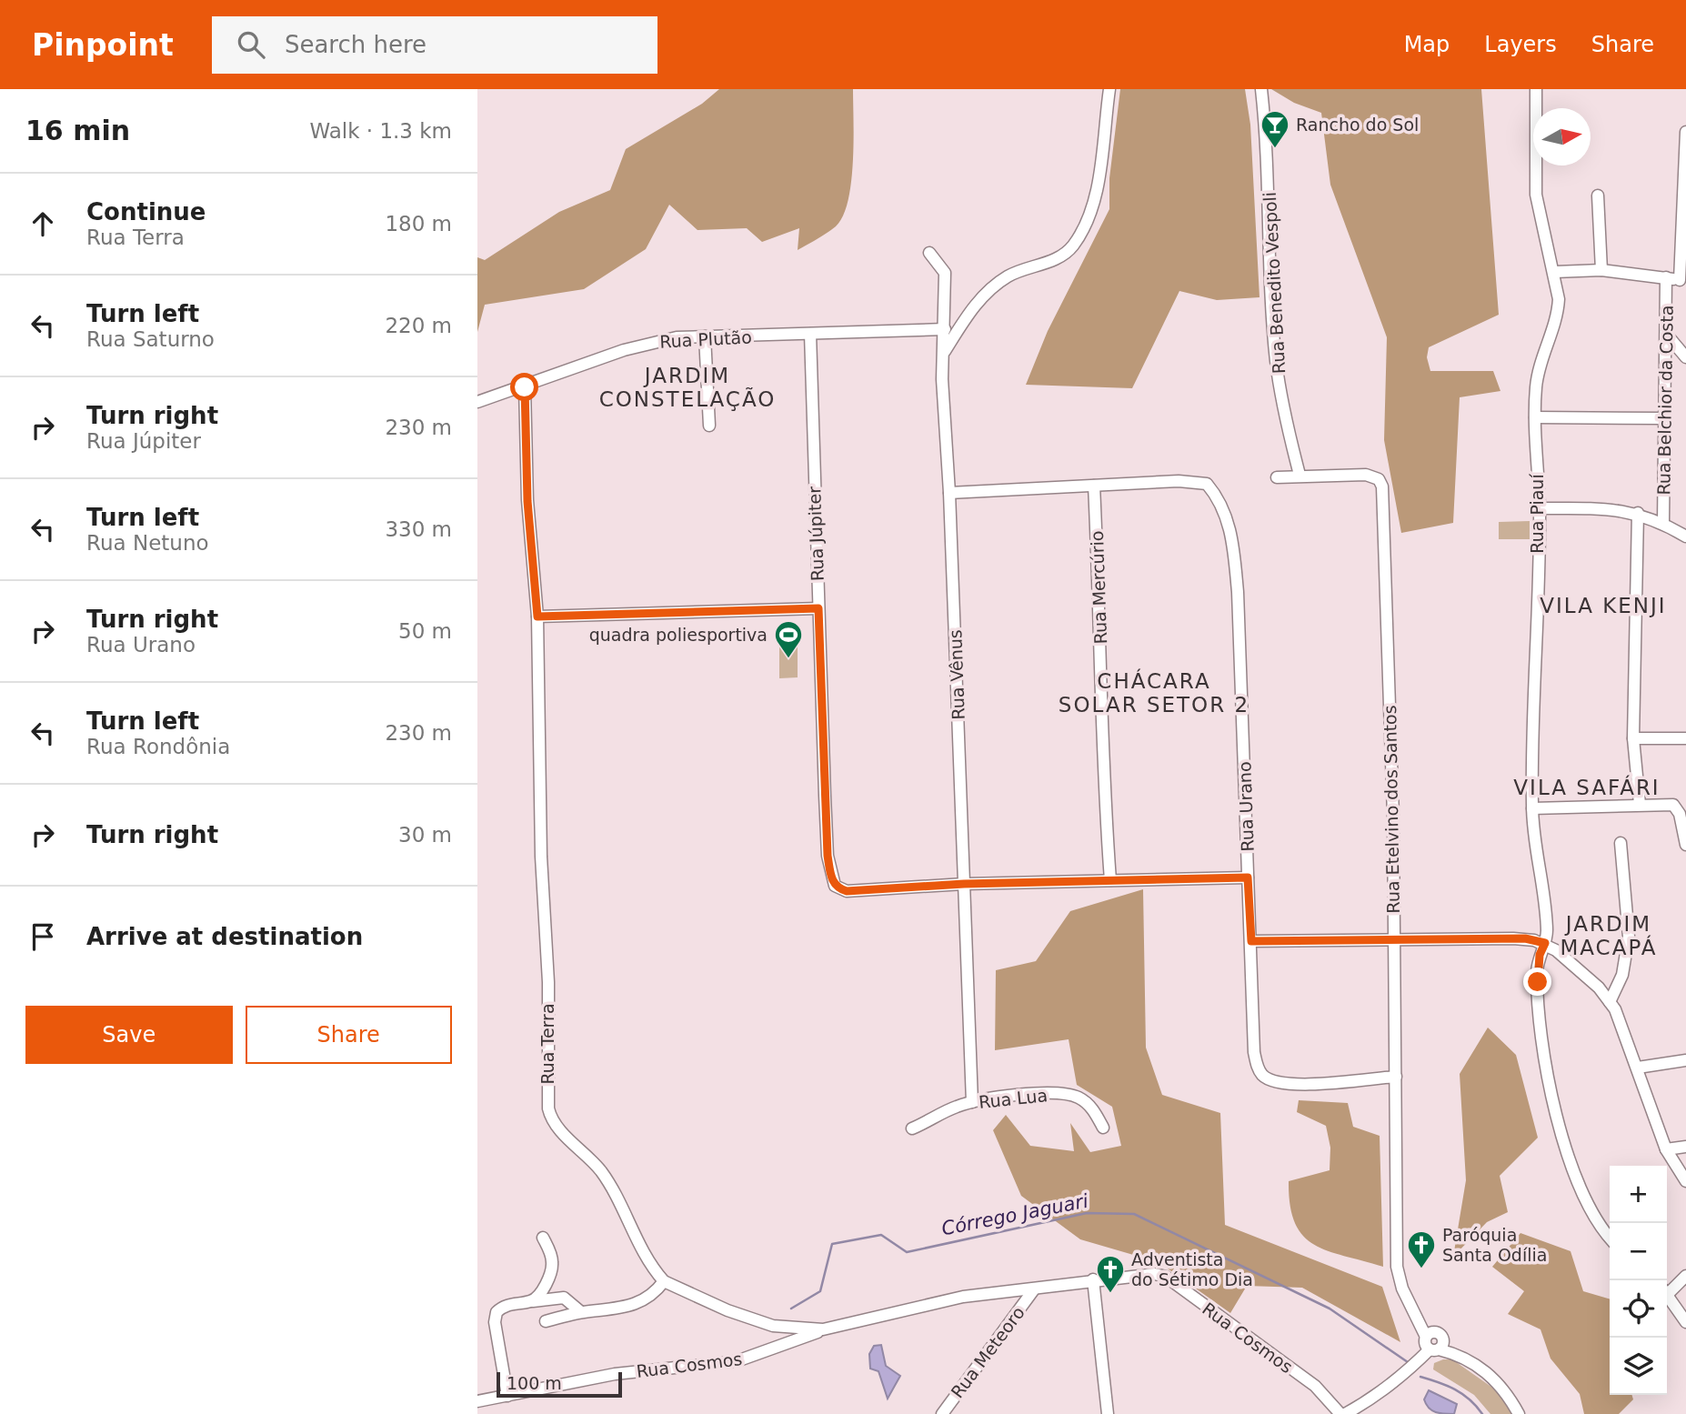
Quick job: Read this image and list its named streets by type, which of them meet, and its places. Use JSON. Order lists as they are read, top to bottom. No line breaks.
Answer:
{"streets":{"street":["Rua Benedito Vespoli","Rua Plutão","Rua Belchior da Costa","Rua Piauí","Rua Júpiter","Rua Mercúrio","Rua Vênus","Rua Urano","Rua Etelvino dos Santos","Rua Terra","Rua Lua","Rua Cosmos","Rua Meteoro"]},"crossings":[["Rua Benedito Vespoli","Rua Etelvino dos Santos"],["Rua Plutão","Rua Júpiter"],["Rua Plutão","Rua Vênus"],["Rua Plutão","Rua Terra"],["Rua Júpiter","Rua Vênus"],["Rua Mercúrio","Rua Urano"],["Rua Vênus","Rua Lua"],["Rua Urano","Rua Etelvino dos Santos"],["Rua Cosmos","Rua Meteoro"]],"districts":["JARDIM CONSTELAÇÃO","VILA KENJI","CHÁCARA SOLAR SETOR 2","VILA SAFÁRI","JARDIM MACAPÁ"],"water":["Córrego Jaguari"],"places":{"bar":["Rancho do Sol"],"sports":["quadra poliesportiva"],"church":["Paróquia Santa Odília","Adventista do Sétimo Dia"]},"scale_bar":"100 m","north":"right","page":{"header":"Pinpoint","search":"Search here","nav":["Map","Layers","Share"],"heading":["16 min","Walk · 1.3 km"],"list":[["Continue","Rua Terra","180 m"],["Turn left","Rua Saturno","220 m"],["Turn right","Rua Júpiter","230 m"],["Turn left","Rua Netuno","330 m"],["Turn right","Rua Urano","50 m"],["Turn left","Rua Rondônia","230 m"],["Turn right","30 m"],"Arrive at destination"],"buttons":["Save","Share"],"map_buttons":["+","−"],"scale":"100 m"}}
